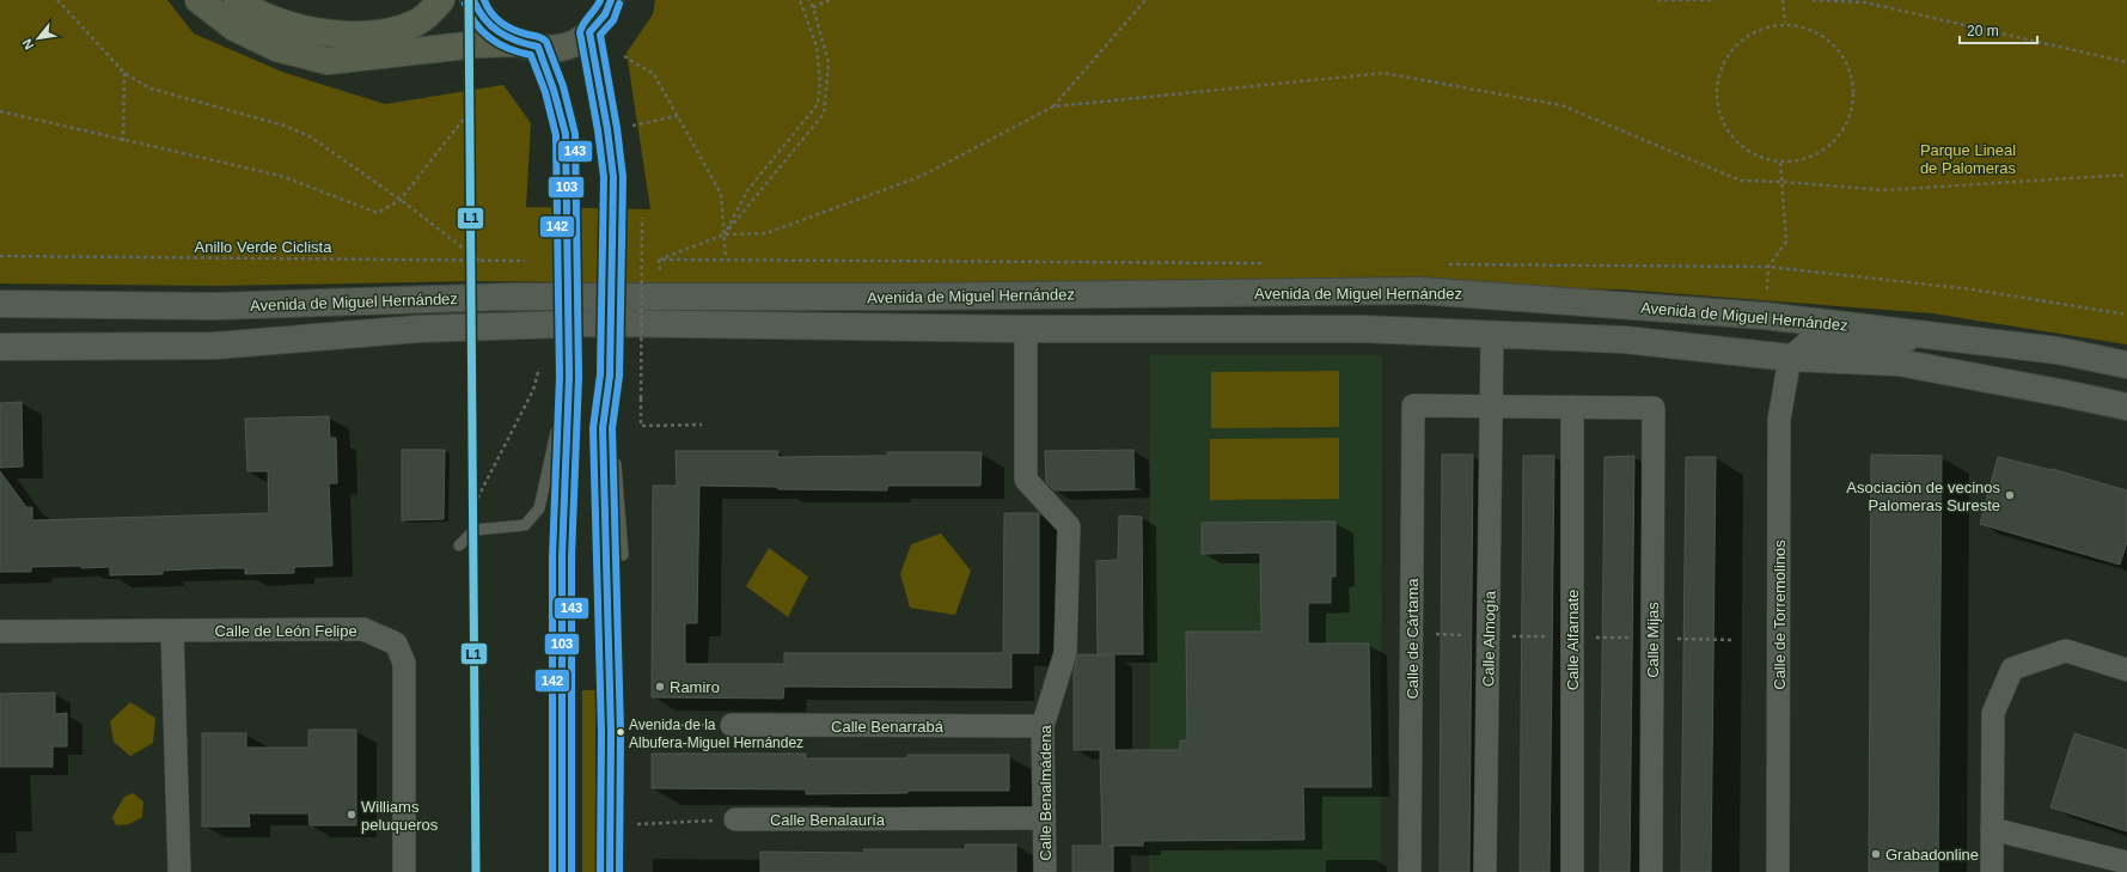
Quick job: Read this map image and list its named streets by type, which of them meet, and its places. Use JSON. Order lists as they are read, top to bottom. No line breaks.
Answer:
{"streets":{"street":["Avenida de Miguel Hernández","Calle de Torremolinos","Calle de León Felipe","Calle de Cártama","Calle Almogía","Calle Alfarnate","Calle Mijas","Calle Benarrabá","Calle Benalmádena","Calle Benalauría"],"path":["Anillo Verde Ciclista"]},"crossings":[["Avenida de Miguel Hernández","Calle de Torremolinos"],["Avenida de Miguel Hernández","Calle Almogía"],["Avenida de Miguel Hernández","Calle Benalmádena"],["Calle de Cártama","Calle Almogía"],["Calle Alfarnate","Calle Mijas"],["Calle Benarrabá","Calle Benalmádena"],["Calle Benalmádena","Calle Benalauría"]],"parks":["Parque Lineal de Palomeras"],"places":["Asociación de vecinos Palomeras Sureste","Ramiro","Avenida de la Albufera-Miguel Hernández","Williams peluqueros","Grabadonline"],"lines":["transit line L1","transit line 103","transit line 143","transit line 142"],"scale_bar":"20 m","north":"bottom left"}
